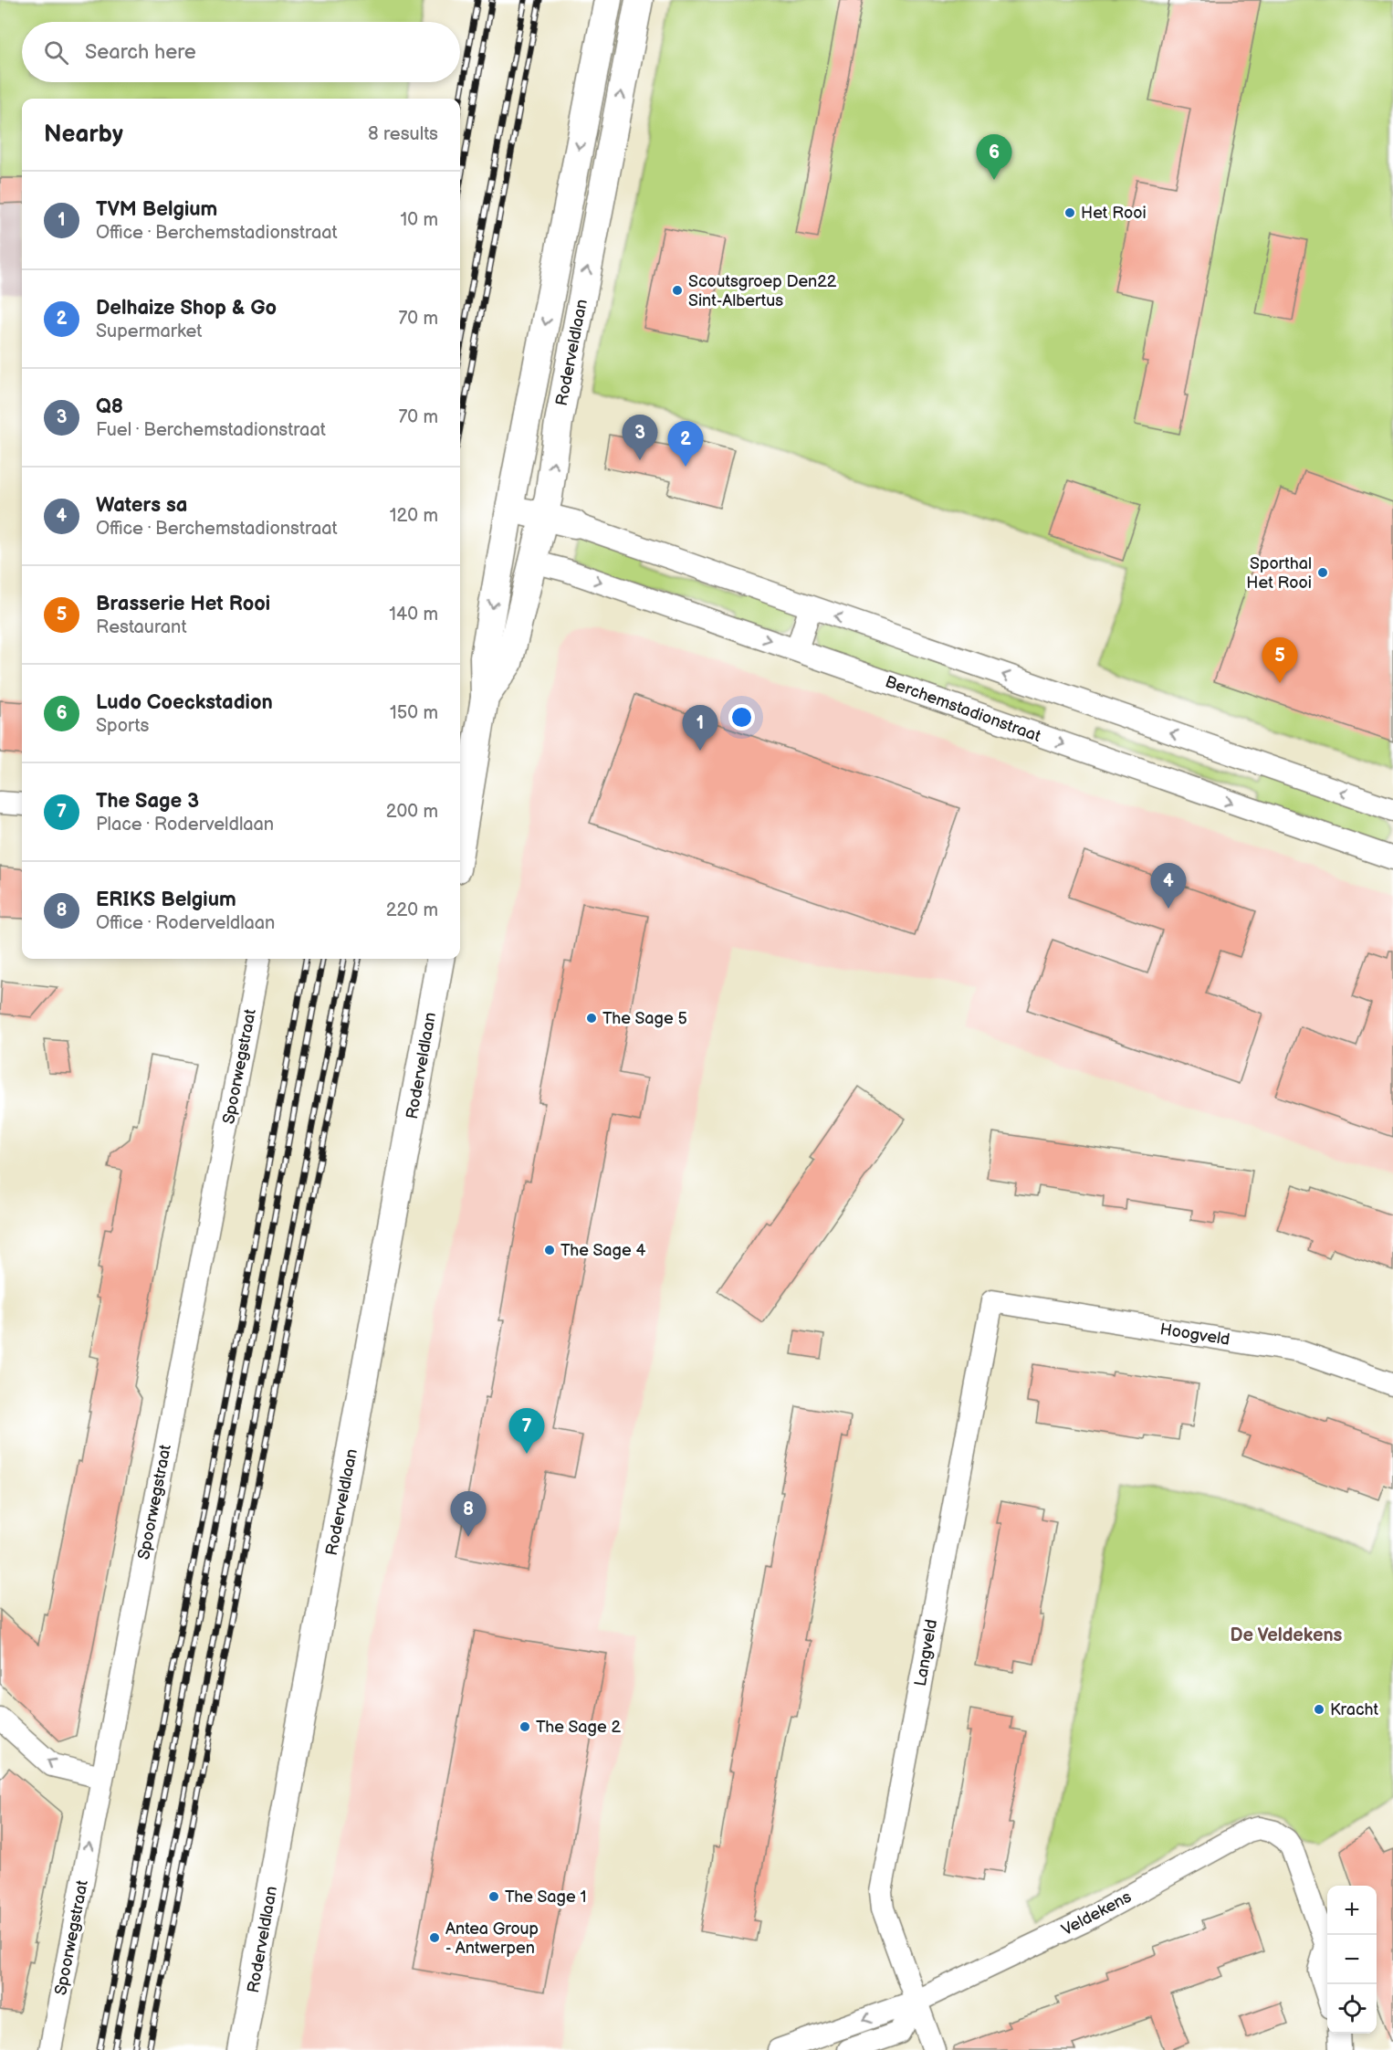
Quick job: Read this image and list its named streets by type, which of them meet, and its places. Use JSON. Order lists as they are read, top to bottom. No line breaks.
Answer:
{"streets":{"street":["Roderveldlaan","Berchemstadionstraat","Spoorwegstraat","Hoogveld","Langveld","Veldekens"]},"crossings":[["Roderveldlaan","Berchemstadionstraat"],["Hoogveld","Langveld"],["Langveld","Veldekens"]],"districts":["De Veldekens"],"places":["Het Rooi","Scoutsgroep Den22 Sint-Albertus","Sporthal Het Rooi","The Sage 5","The Sage 4","Kracht","The Sage 2","The Sage 1","Antea Group - Antwerpen"],"page":{"search":"Search here","heading":["Nearby","8 results"],"pins":["6","3","2","5","1","4","7","8"],"list":[{"mark":"1","name":"TVM Belgium","note":"Office · Berchemstadionstraat","value":"10 m"},{"mark":"2","name":"Delhaize Shop & Go","note":"Supermarket","value":"70 m"},{"mark":"3","name":"Q8","note":"Fuel · Berchemstadionstraat","value":"70 m"},{"mark":"4","name":"Waters sa","note":"Office · Berchemstadionstraat","value":"120 m"},{"mark":"5","name":"Brasserie Het Rooi","note":"Restaurant","value":"140 m"},{"mark":"6","name":"Ludo Coeckstadion","note":"Sports","value":"150 m"},{"mark":"7","name":"The Sage 3","note":"Place · Roderveldlaan","value":"200 m"},{"mark":"8","name":"ERIKS Belgium","note":"Office · Roderveldlaan","value":"220 m"}],"map_buttons":["+","−"]}}
